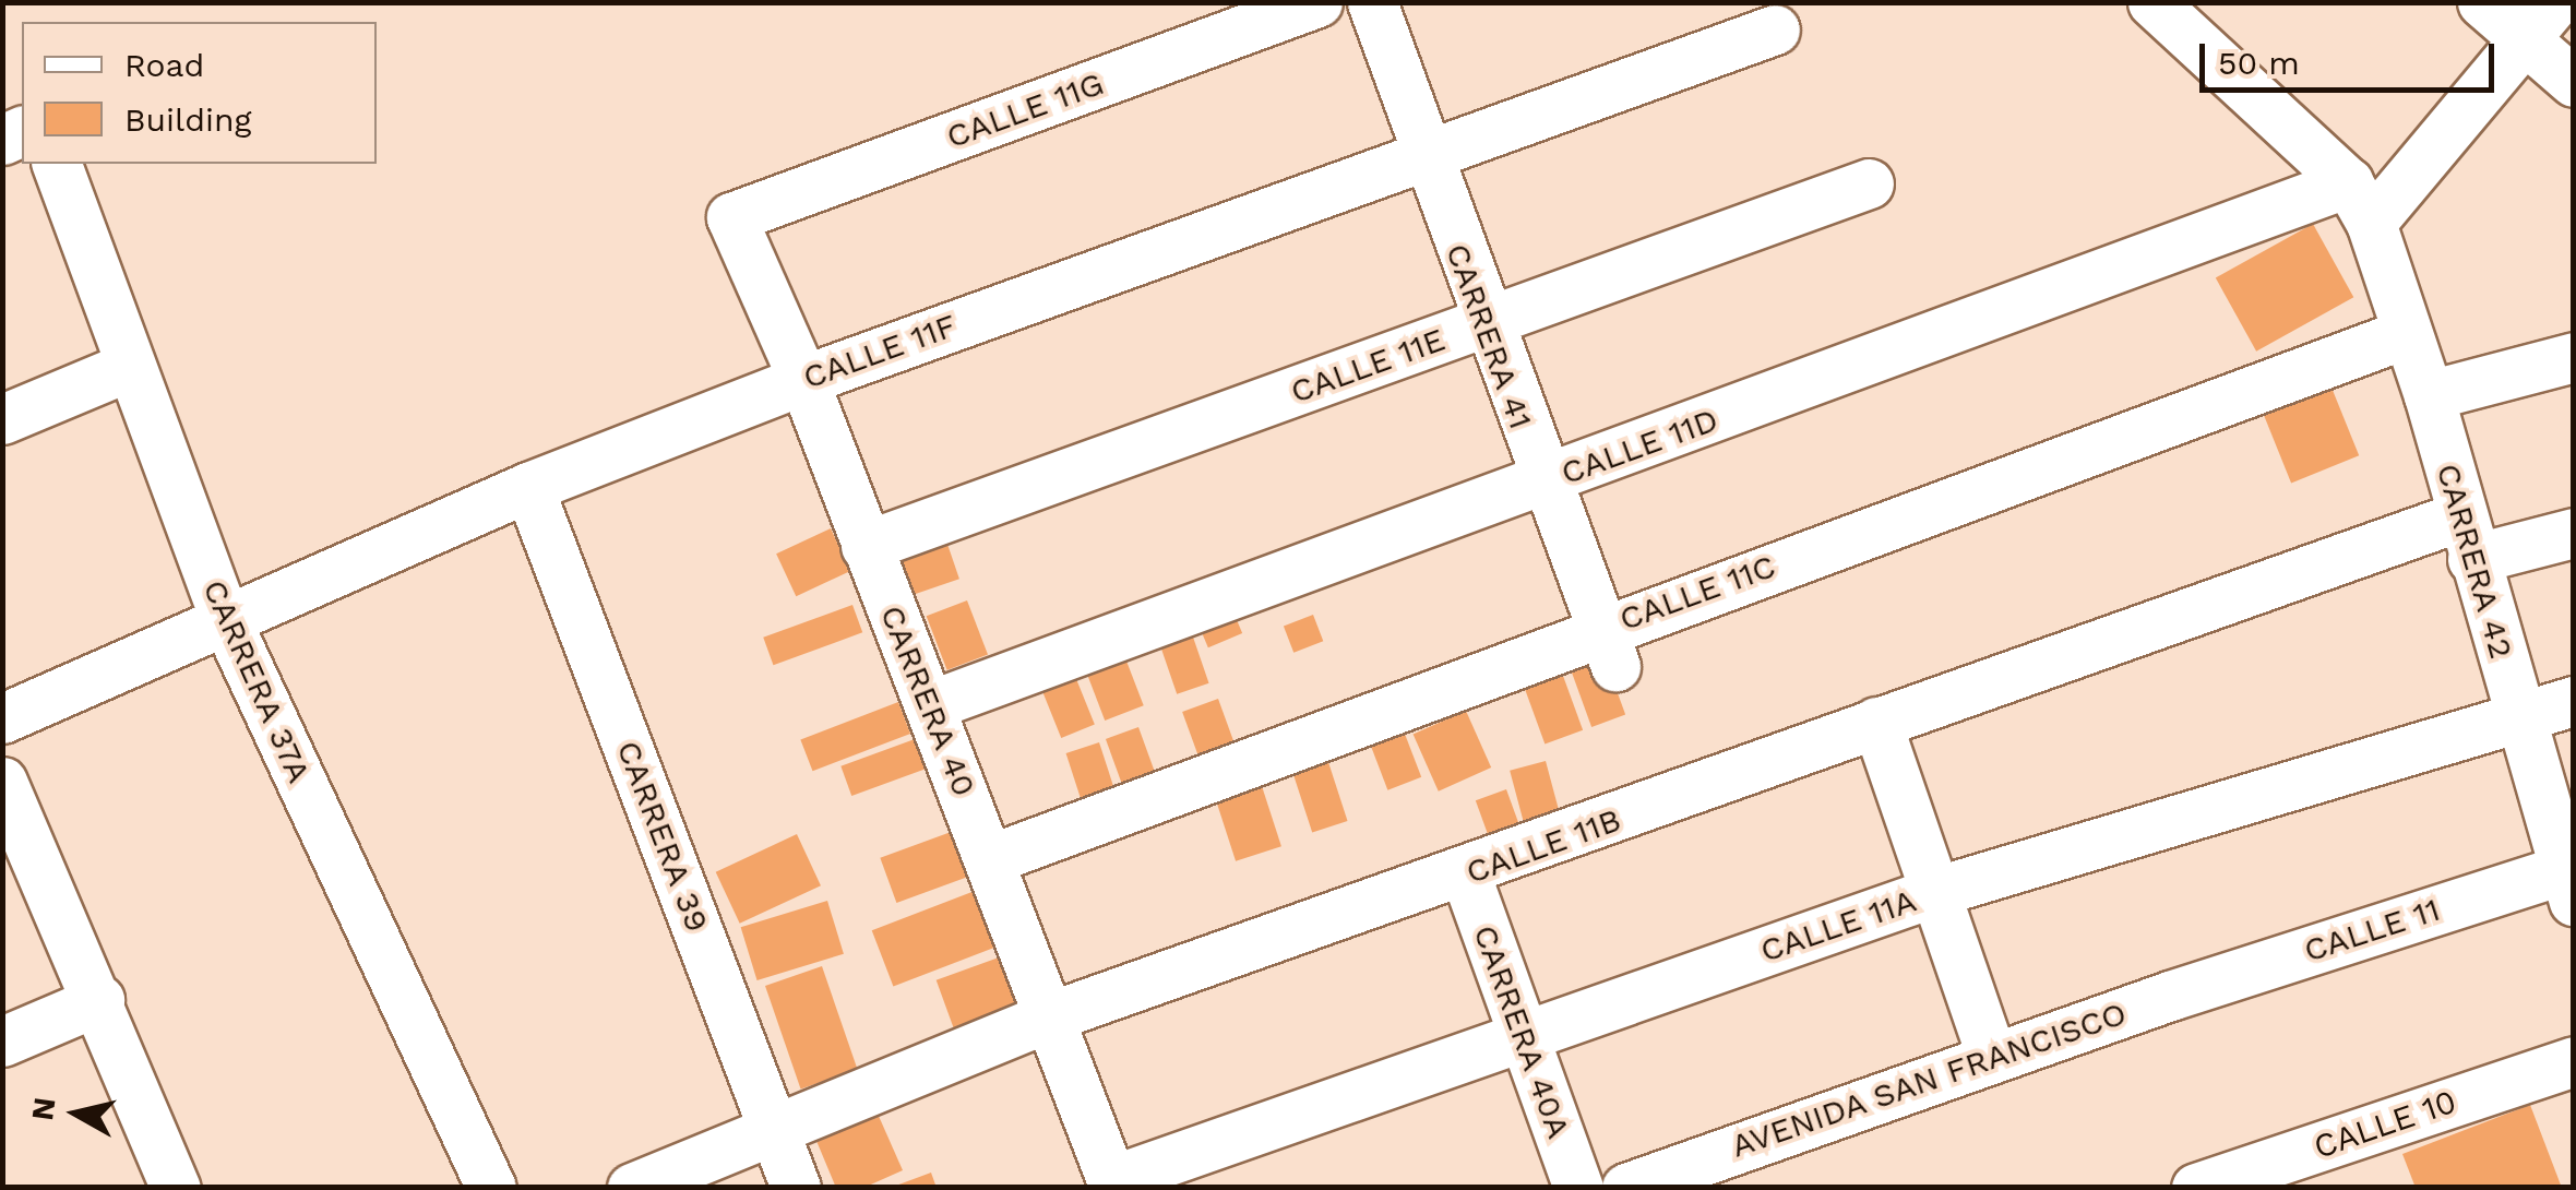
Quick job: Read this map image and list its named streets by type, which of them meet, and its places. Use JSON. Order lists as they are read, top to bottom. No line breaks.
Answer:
{"streets":{"street":["CALLE 11G","CARRERA 41","CALLE 11F","CALLE 11E","CALLE 11D","CARRERA 42","CALLE 11C","CARRERA 37A","CARRERA 40","CARRERA 39","CALLE 11B","CALLE 11A","CALLE 11","CARRERA 40A","AVENIDA SAN FRANCISCO","CALLE 10"]},"crossings":[["CALLE 11G","CARRERA 40"],["CARRERA 41","CALLE 11F"],["CARRERA 41","CALLE 11E"],["CARRERA 41","CALLE 11D"],["CARRERA 41","CALLE 11C"],["CALLE 11F","CARRERA 37A"],["CALLE 11F","CARRERA 40"],["CALLE 11F","CARRERA 39"],["CALLE 11E","CARRERA 40"],["CALLE 11D","CARRERA 42"],["CALLE 11D","CARRERA 40"],["CARRERA 42","CALLE 11C"],["CARRERA 42","CALLE 11B"],["CARRERA 42","CALLE 11A"],["CARRERA 42","CALLE 11"],["CALLE 11C","CARRERA 40"],["CARRERA 40","CALLE 11B"],["CARRERA 40","CALLE 11A"],["CARRERA 39","CALLE 11B"],["CALLE 11B","CARRERA 40A"],["CALLE 11A","CARRERA 40A"],["CALLE 11","AVENIDA SAN FRANCISCO"]],"legend":["Road","Building"],"scale_bar":"50 m","north":"left"}
